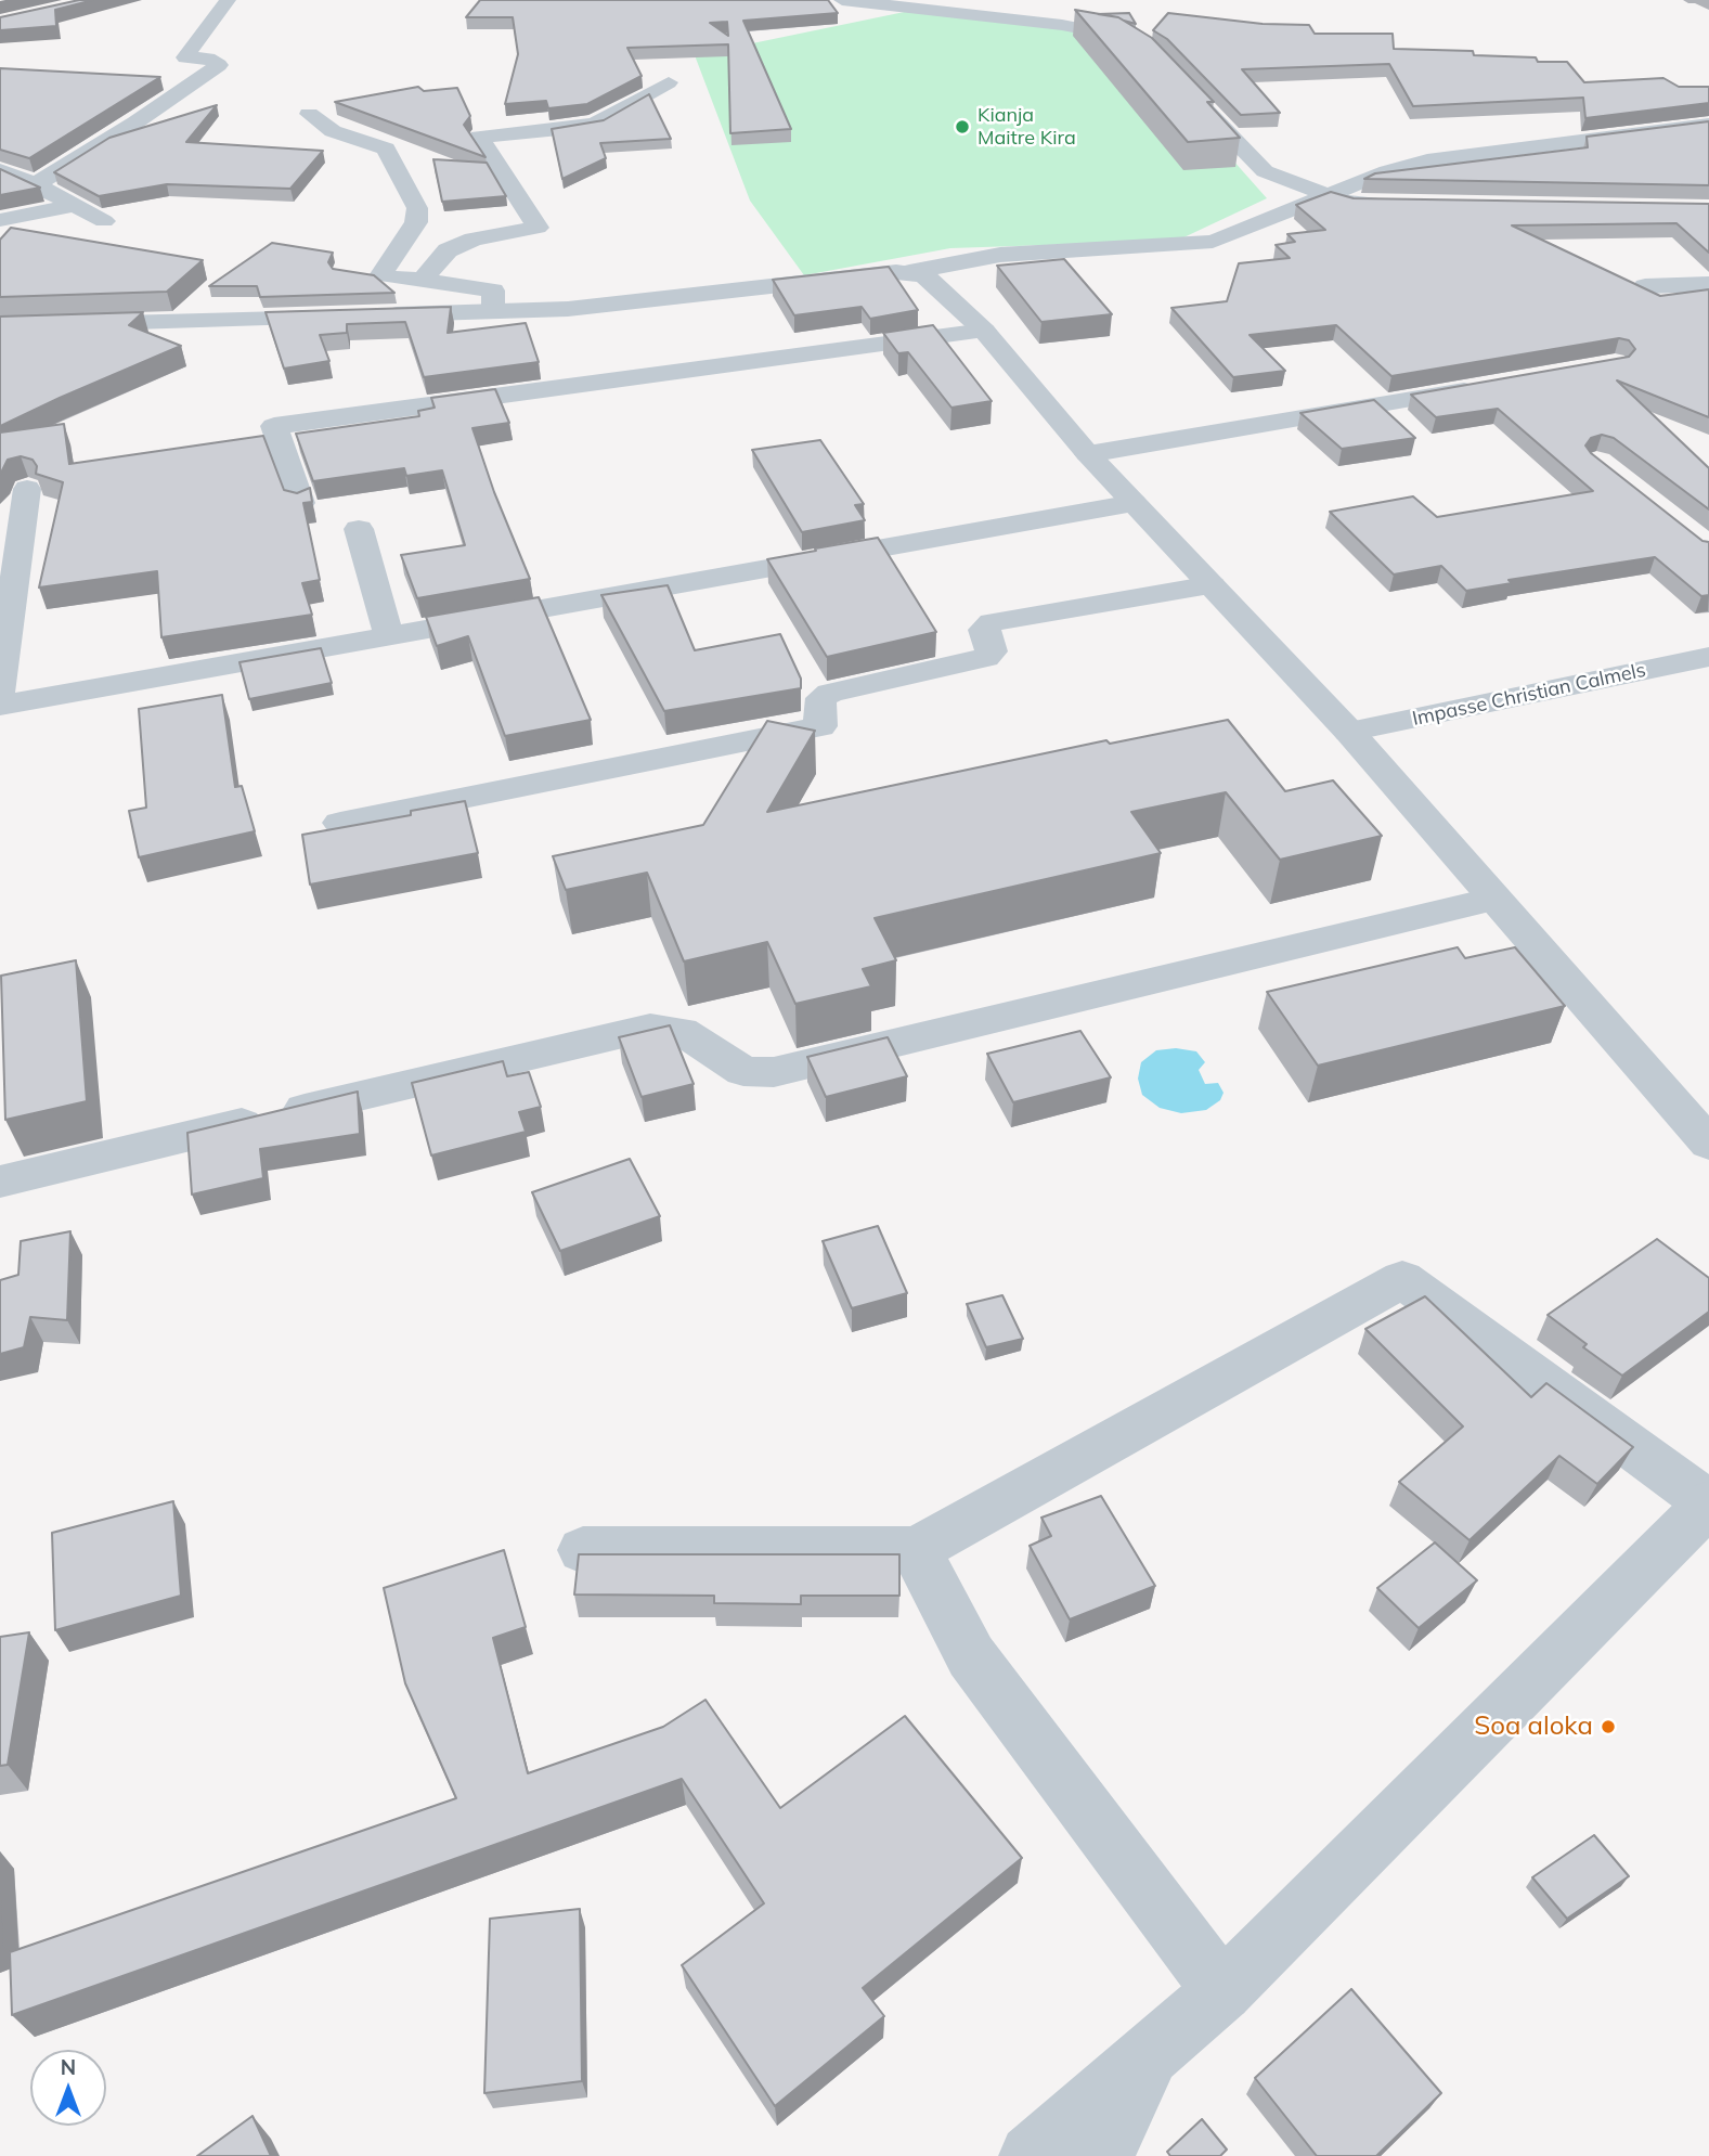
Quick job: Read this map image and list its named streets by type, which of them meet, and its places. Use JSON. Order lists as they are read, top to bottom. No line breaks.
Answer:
{"streets":{"street":["Impasse Christian Calmels"]},"places":["Kianja Maitre Kira","Soa aloka"],"north":"top"}
